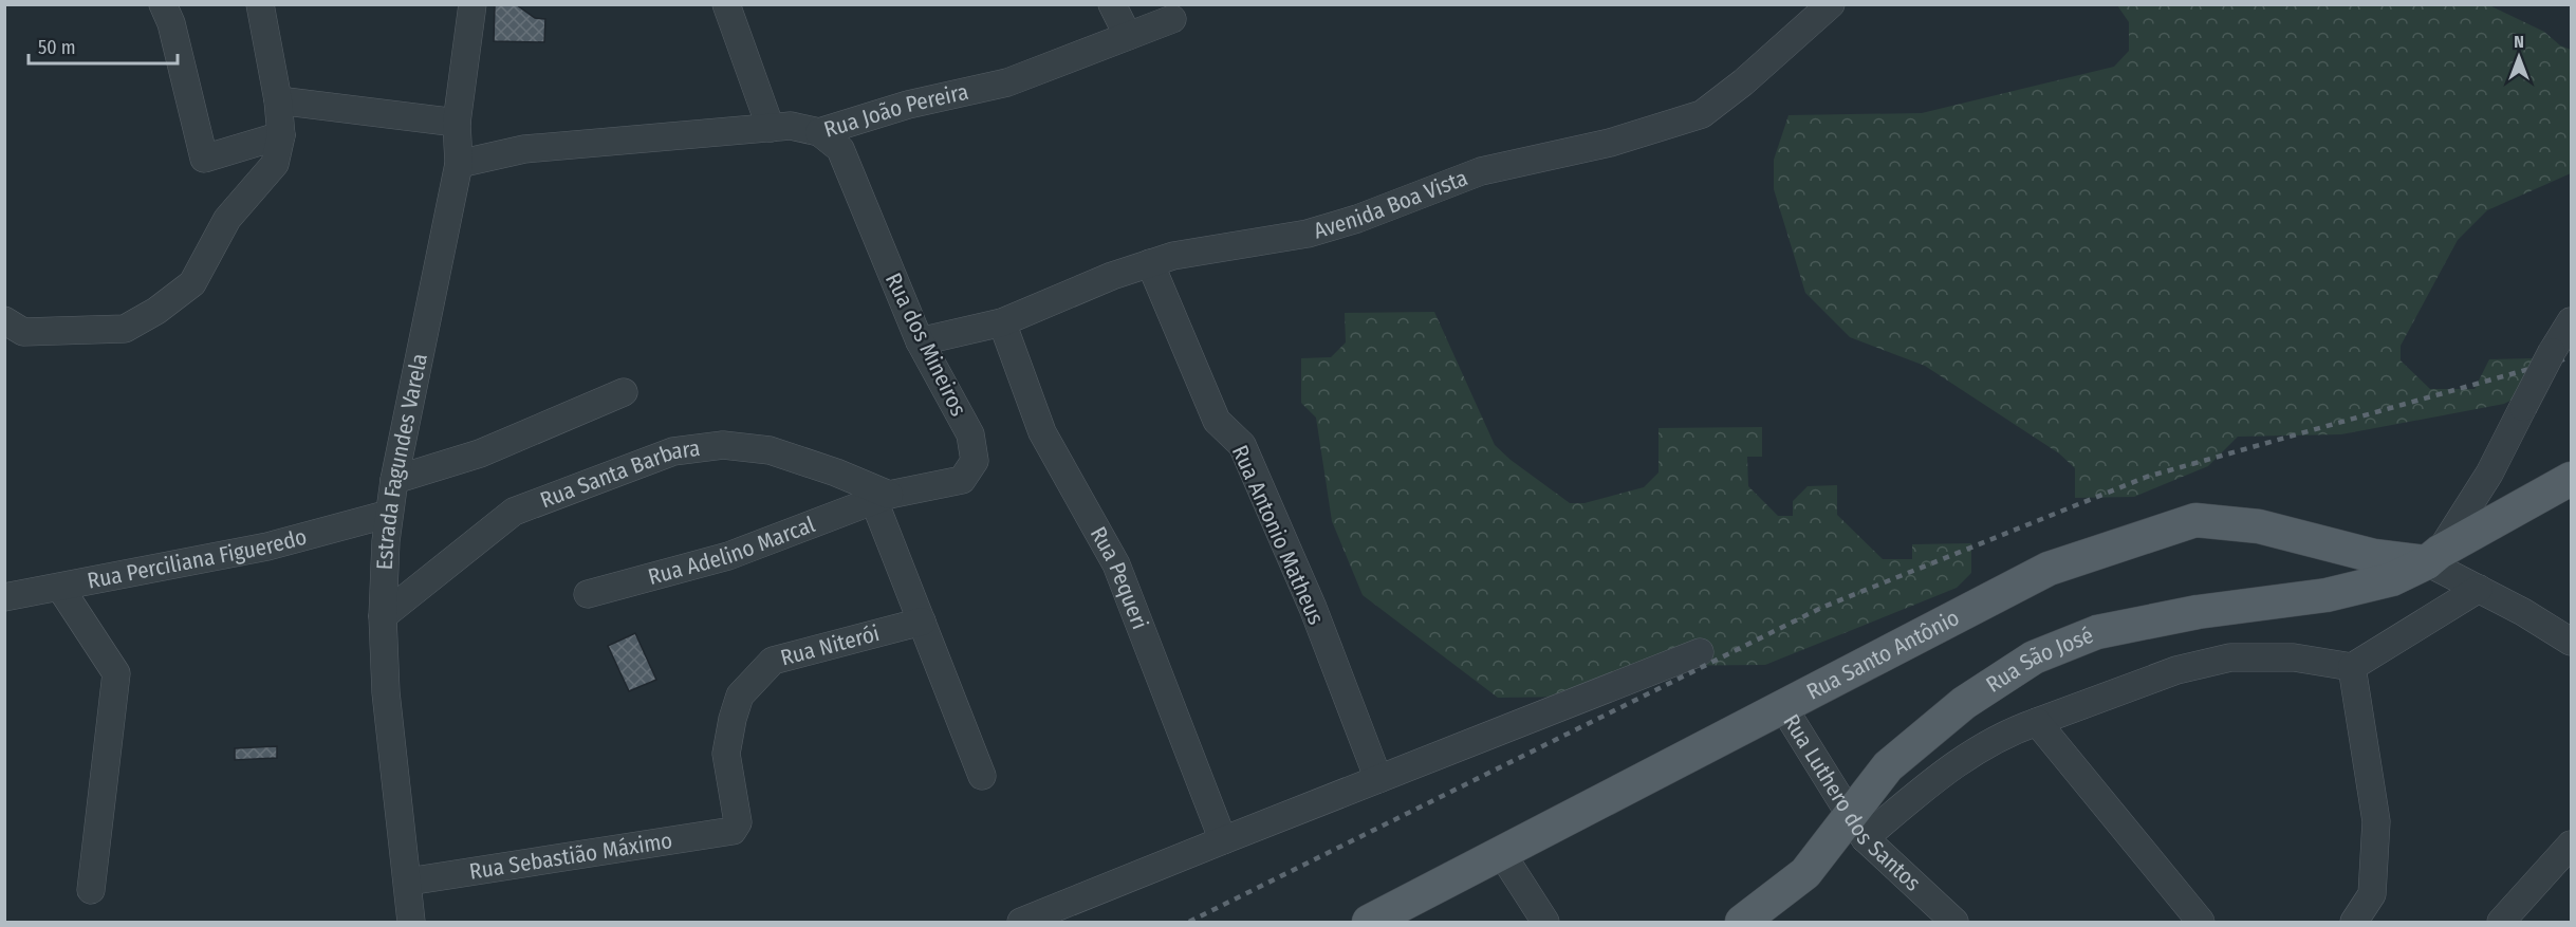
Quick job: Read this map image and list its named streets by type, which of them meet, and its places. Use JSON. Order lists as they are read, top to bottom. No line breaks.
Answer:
{"streets":{"main road":["Rua Santo Antônio","Rua São José"],"street":["Rua João Pereira","Avenida Boa Vista","Rua dos Mineiros","Estrada Fagundes Varela","Rua Santa Barbara","Rua Antonio Matheus","Rua Adelino Marcal","Rua Perciliana Figueredo","Rua Pequeri","Rua Niterói","Rua Luthero dos Santos","Rua Sebastião Máximo"]},"crossings":[["Rua João Pereira","Rua dos Mineiros"],["Rua João Pereira","Estrada Fagundes Varela"],["Avenida Boa Vista","Rua dos Mineiros"],["Avenida Boa Vista","Rua Antonio Matheus"],["Avenida Boa Vista","Rua Pequeri"],["Rua dos Mineiros","Rua Santa Barbara"],["Rua dos Mineiros","Rua Adelino Marcal"],["Estrada Fagundes Varela","Rua Santa Barbara"],["Estrada Fagundes Varela","Rua Perciliana Figueredo"],["Estrada Fagundes Varela","Rua Sebastião Máximo"],["Rua Santa Barbara","Rua Adelino Marcal"],["Rua Niterói","Rua Sebastião Máximo"],["Rua Santo Antônio","Rua São José"],["Rua Santo Antônio","Rua Luthero dos Santos"],["Rua São José","Rua Luthero dos Santos"]],"scale_bar":"50 m","north":"top"}
